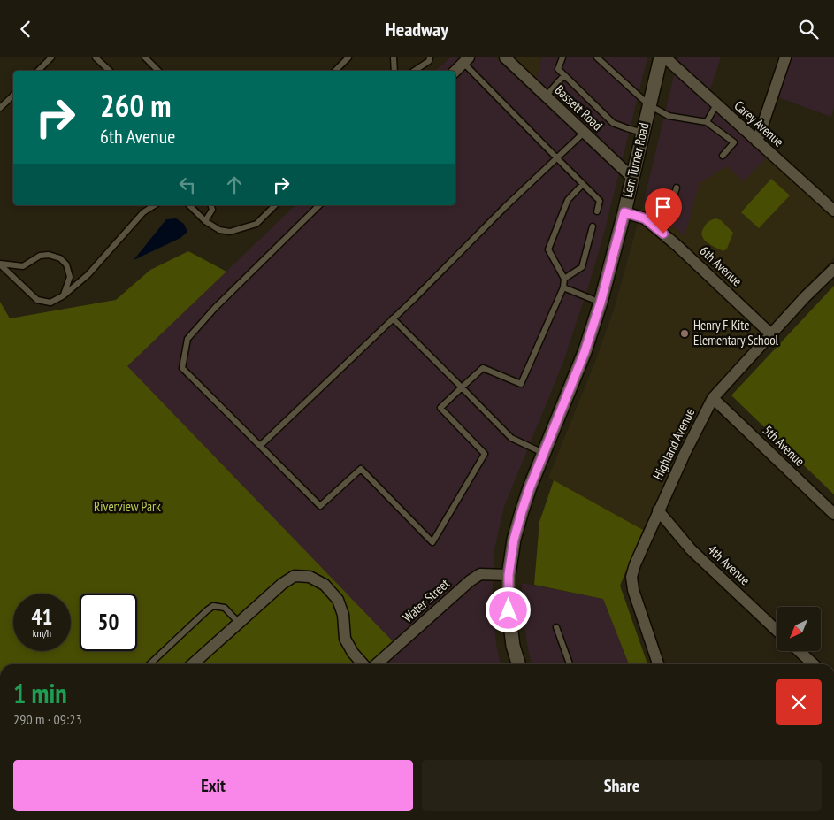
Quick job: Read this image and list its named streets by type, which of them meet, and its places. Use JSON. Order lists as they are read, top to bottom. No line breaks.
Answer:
{"streets":{"main road":["Lem Turner Road"],"street":["Bassett Road","Carey Avenue","6th Avenue","Highland Avenue","5th Avenue","4th Avenue","Water Street"]},"crossings":[["Bassett Road","Lem Turner Road"],["Lem Turner Road","6th Avenue"],["Lem Turner Road","Water Street"],["6th Avenue","Highland Avenue"],["Highland Avenue","5th Avenue"],["Highland Avenue","4th Avenue"]],"parks":["Riverview Park"],"places":["Henry F Kite Elementary School"],"north":"bottom left","page":{"header":"Headway","turn":["260 m","6th Avenue"],"speed":"41 km/h","limit":"50","heading":["1 min","290 m · 09:23"],"buttons":["Exit","Share"]}}
